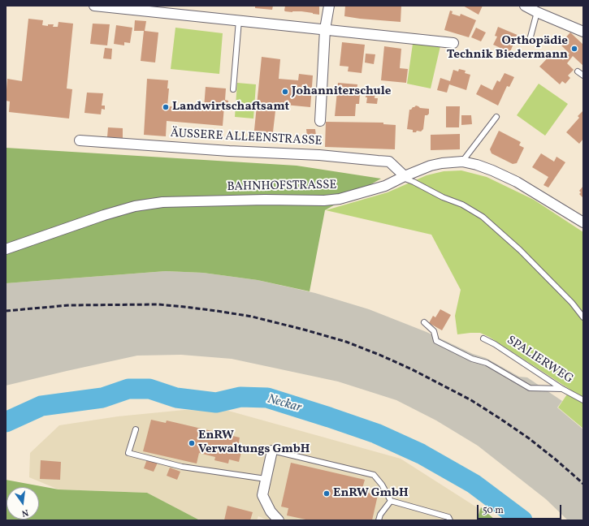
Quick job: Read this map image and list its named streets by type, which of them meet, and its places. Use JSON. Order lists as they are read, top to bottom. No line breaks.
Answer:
{"streets":{"street":["ÄUSSERE ALLEENSTRASSE","BAHNHOFSTRASSE"],"lane":["SPALIERWEG"]},"crossings":[["ÄUSSERE ALLEENSTRASSE","BAHNHOFSTRASSE"]],"water":["Neckar"],"places":["Orthopädie Technik Biedermann","Johanniterschule","Landwirtschaftsamt","EnRW Verwaltungs GmbH","EnRW GmbH"],"scale_bar":"50 m","north":"bottom"}
